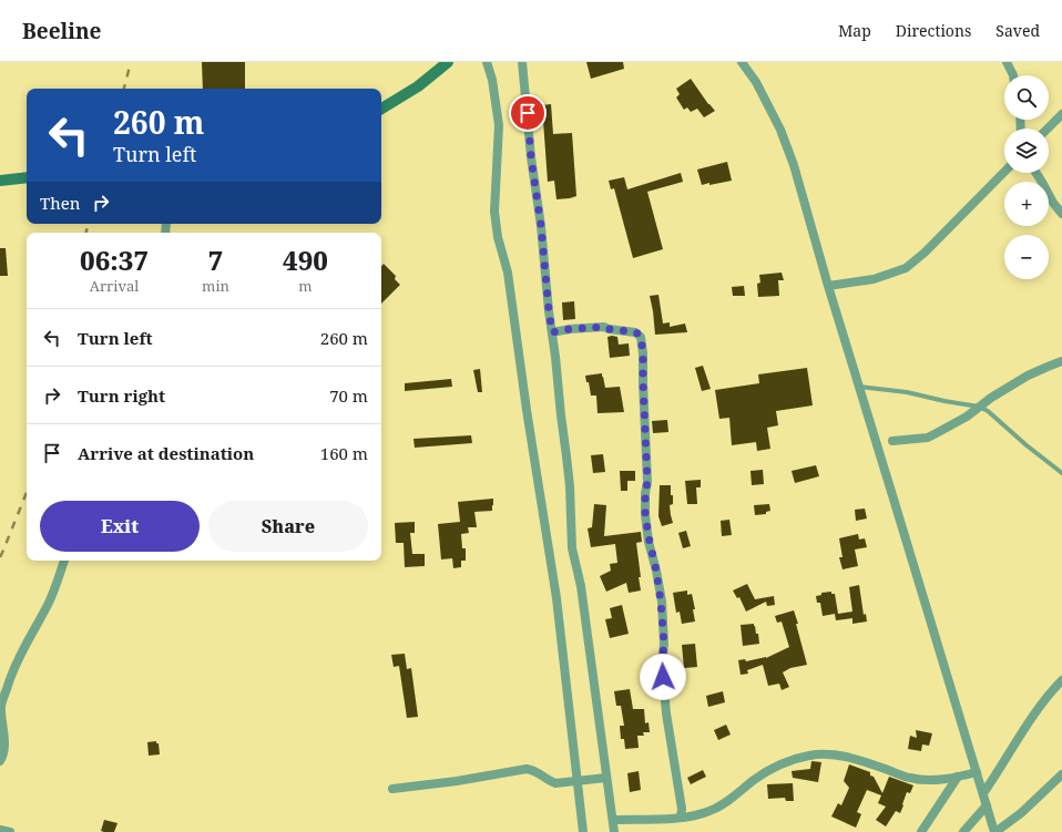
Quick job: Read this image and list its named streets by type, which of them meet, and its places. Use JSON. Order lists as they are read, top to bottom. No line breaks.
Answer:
{"page":{"header":"Beeline","nav":["Map","Directions","Saved"],"map_buttons":["+","−"],"turn":["260 m","Turn left"],"then":"Then","eta":["06:37","Arrival","7","min","490","m"],"list":[{"name":"Turn left","value":"260 m"},{"name":"Turn right","value":"70 m"},{"name":"Arrive at destination","value":"160 m"}],"buttons":["Exit","Share"]}}
